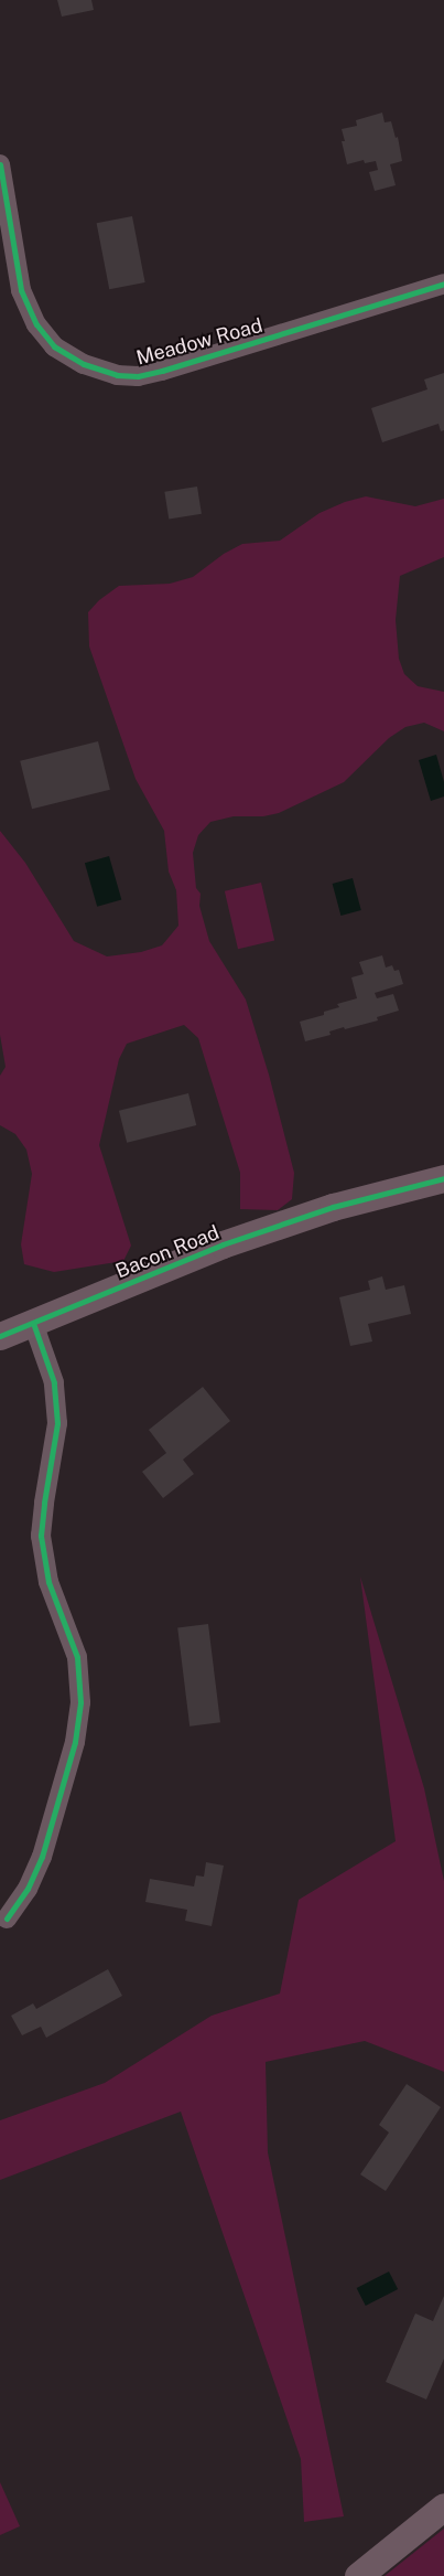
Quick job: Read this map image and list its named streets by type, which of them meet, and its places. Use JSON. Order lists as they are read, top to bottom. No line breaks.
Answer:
{"streets":{"street":["Meadow Road","Bacon Road"]}}
